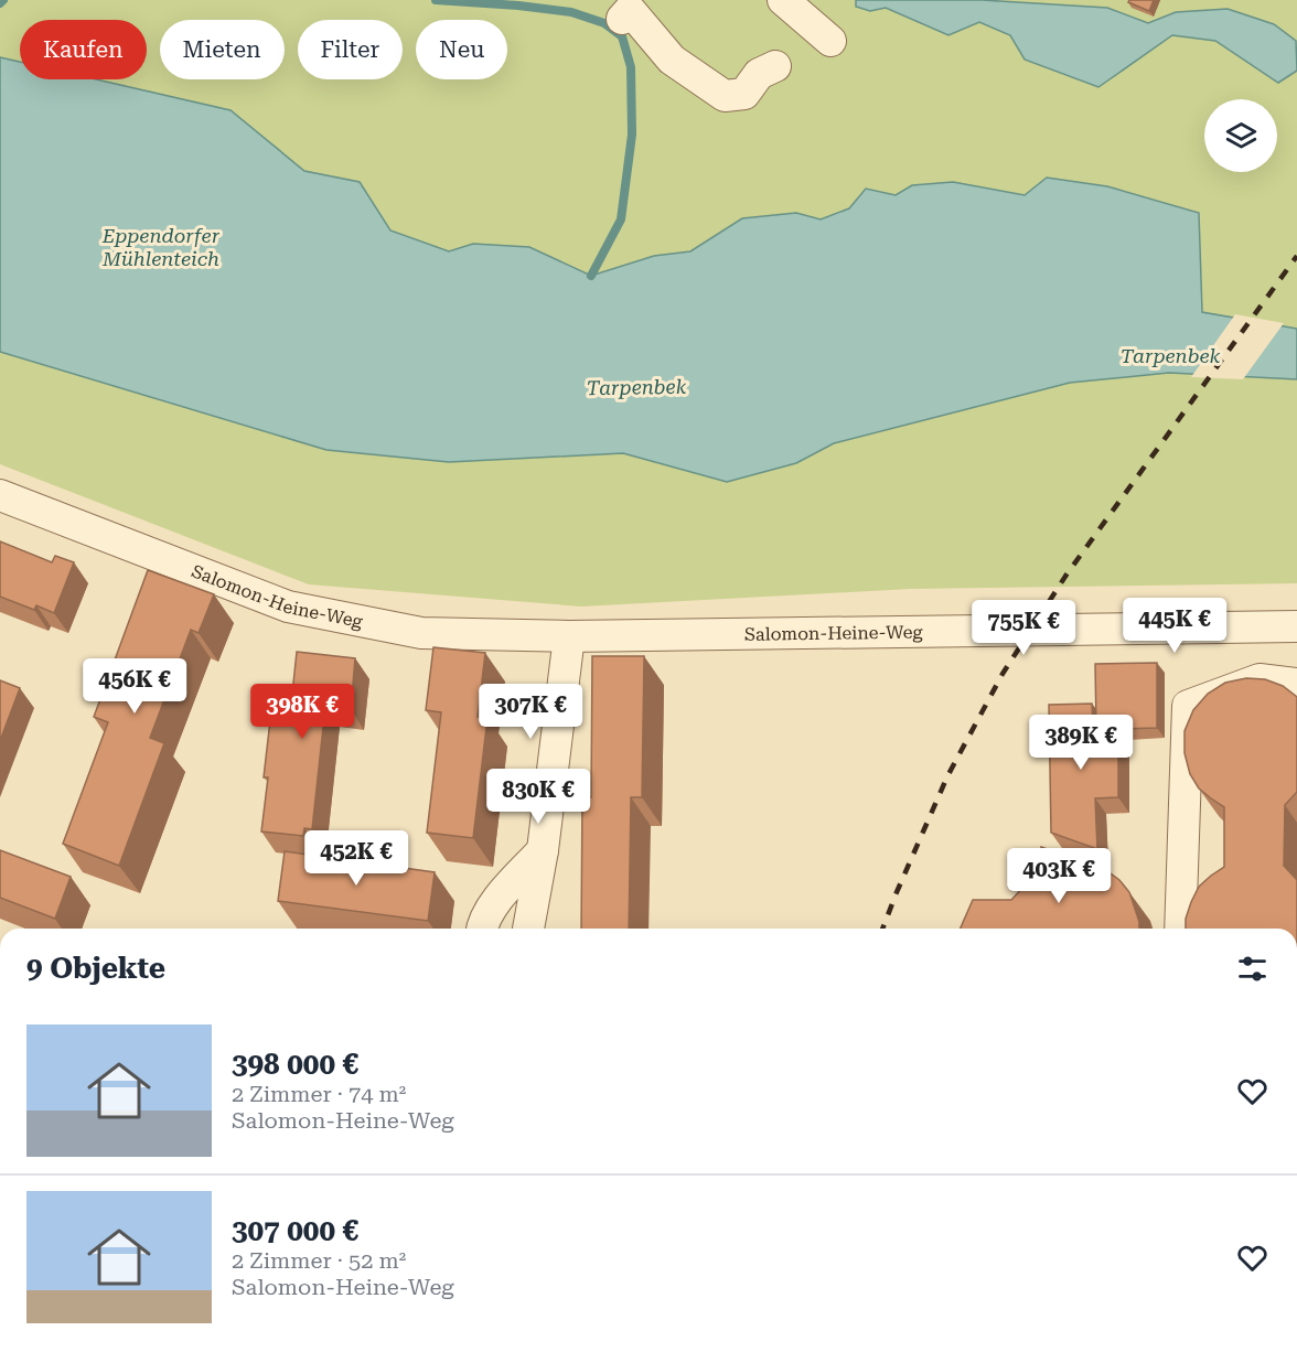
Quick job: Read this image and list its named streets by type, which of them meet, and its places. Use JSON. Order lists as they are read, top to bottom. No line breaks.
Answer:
{"streets":{"street":["Salomon-Heine-Weg"]},"water":["Eppendorfer Mühlenteich","Tarpenbek"],"page":{"chip":["Kaufen","Mieten","Filter","Neu"],"price":["445K €","755K €","456K €","398K €","307K €","389K €","830K €","452K €","403K €"],"heading":"9 Objekte","list":[{"name":"398 000 €","note":"2 Zimmer · 74 m² · Salomon-Heine-Weg"},{"name":"307 000 €","note":"2 Zimmer · 52 m² · Salomon-Heine-Weg"}]}}
